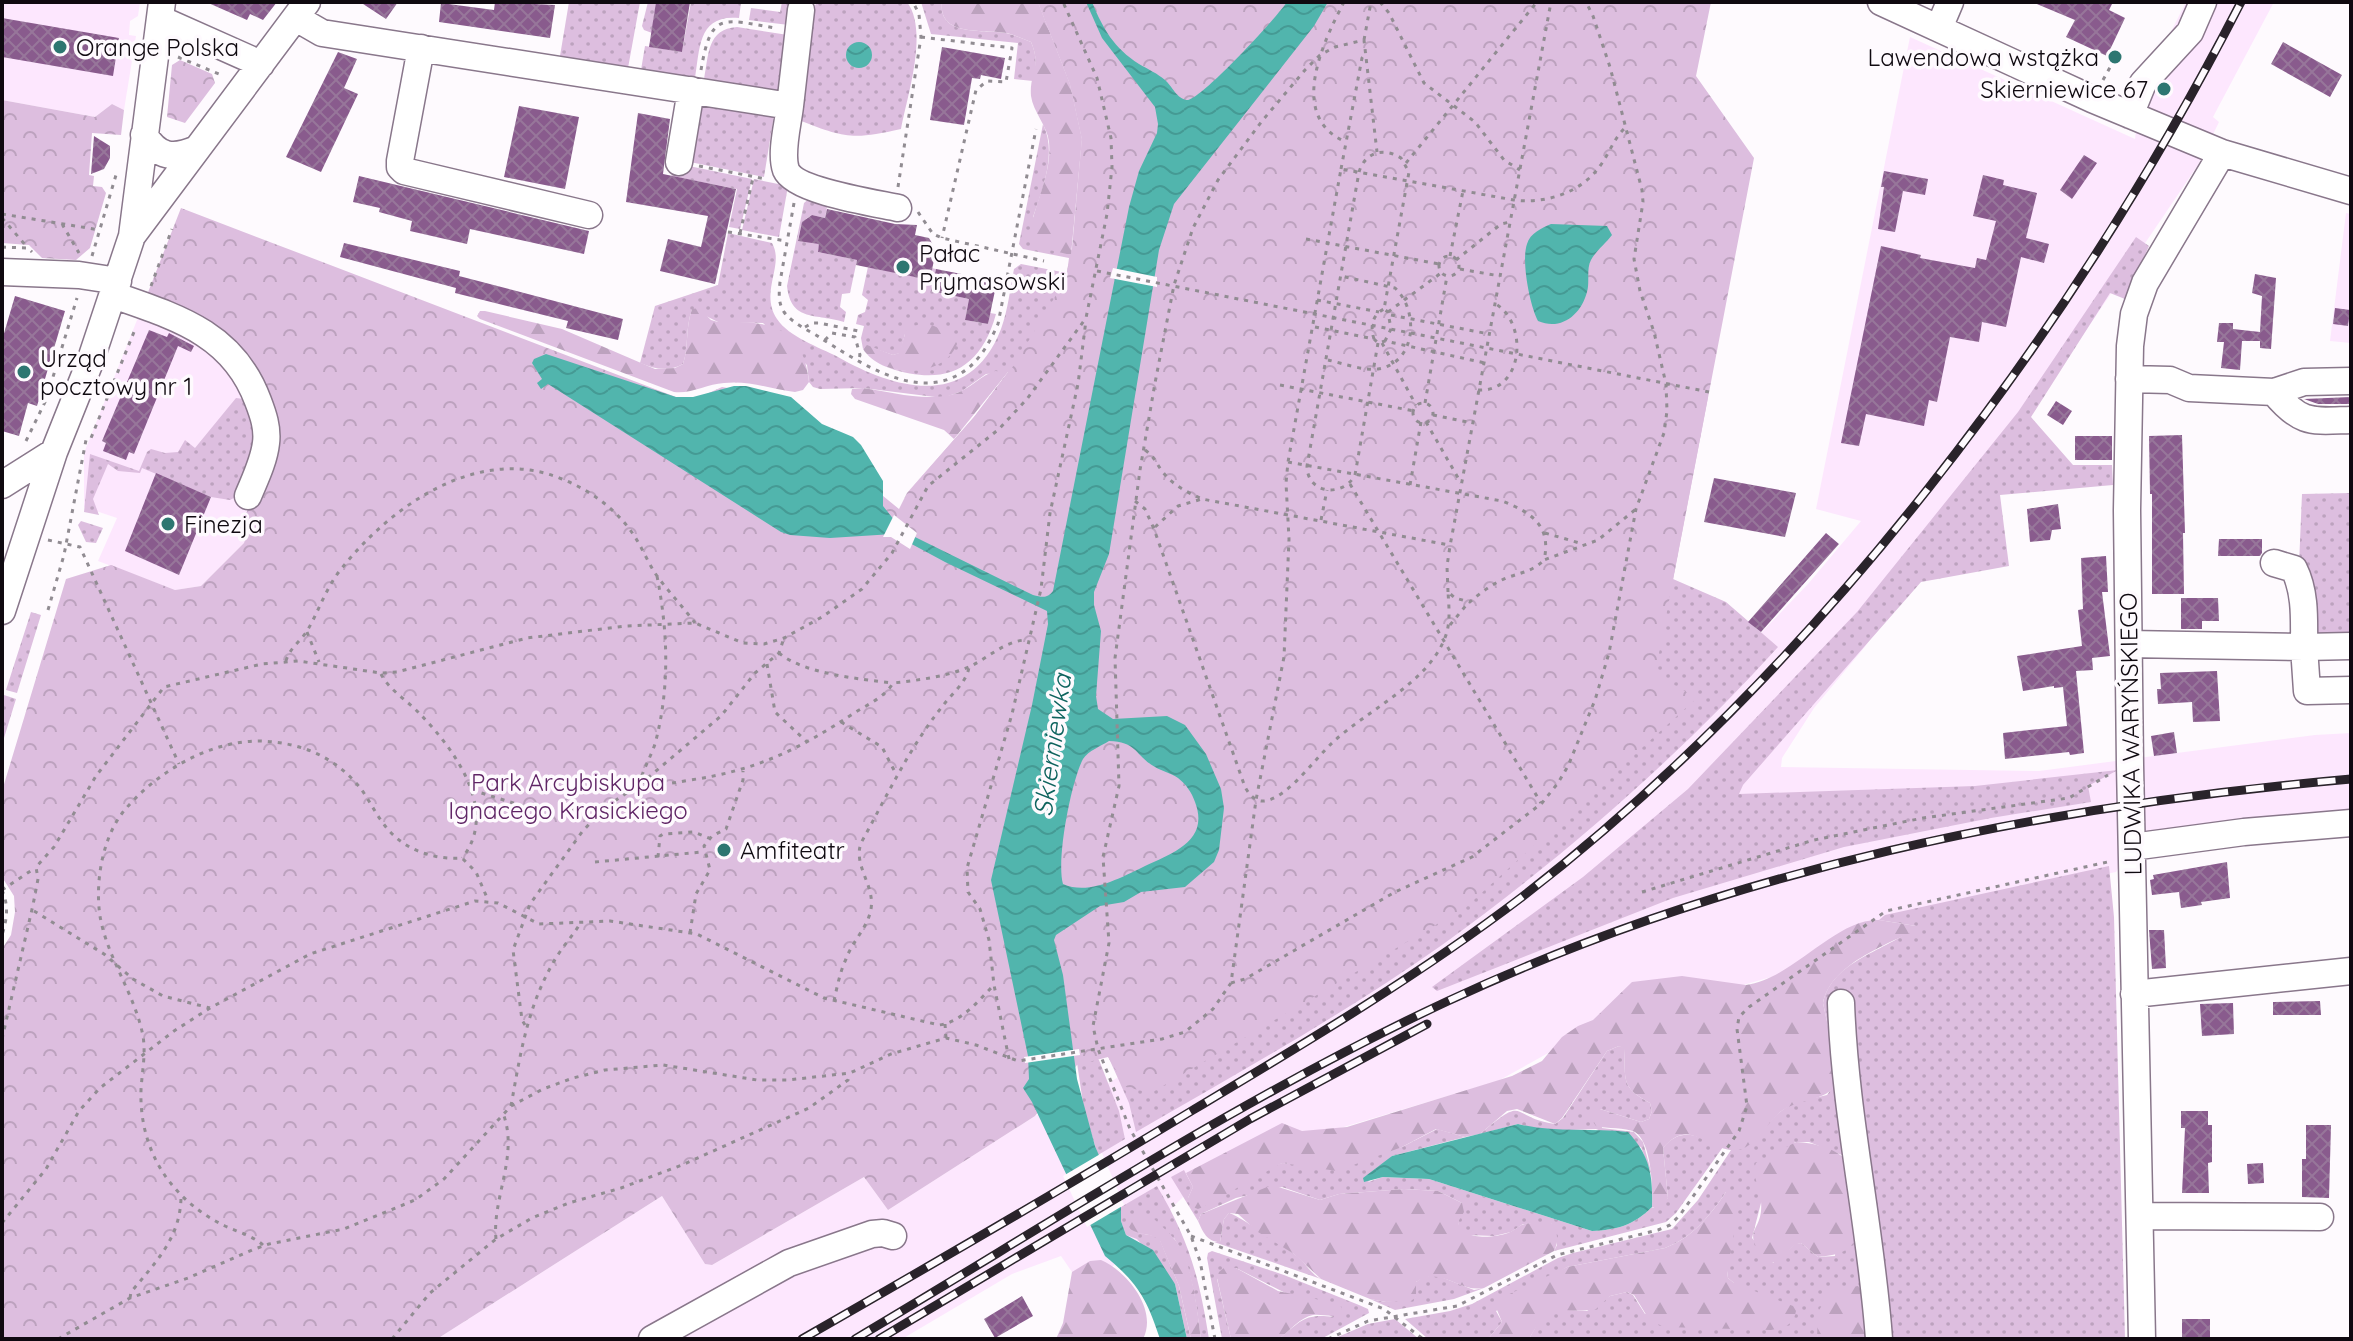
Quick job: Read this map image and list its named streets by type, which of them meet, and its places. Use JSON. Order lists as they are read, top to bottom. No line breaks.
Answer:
{"streets":{"street":["LUDWIKA WARYŃSKIEGO"]},"water":["Skierniewka"],"parks":["Park Arcybiskupa Ignacego Krasickiego"],"places":["Orange Polska","Lawendowa wstążka","Skierniewice 67","Pałac Prymasowski","Urząd pocztowy nr 1","Finezja","Amfiteatr"]}
